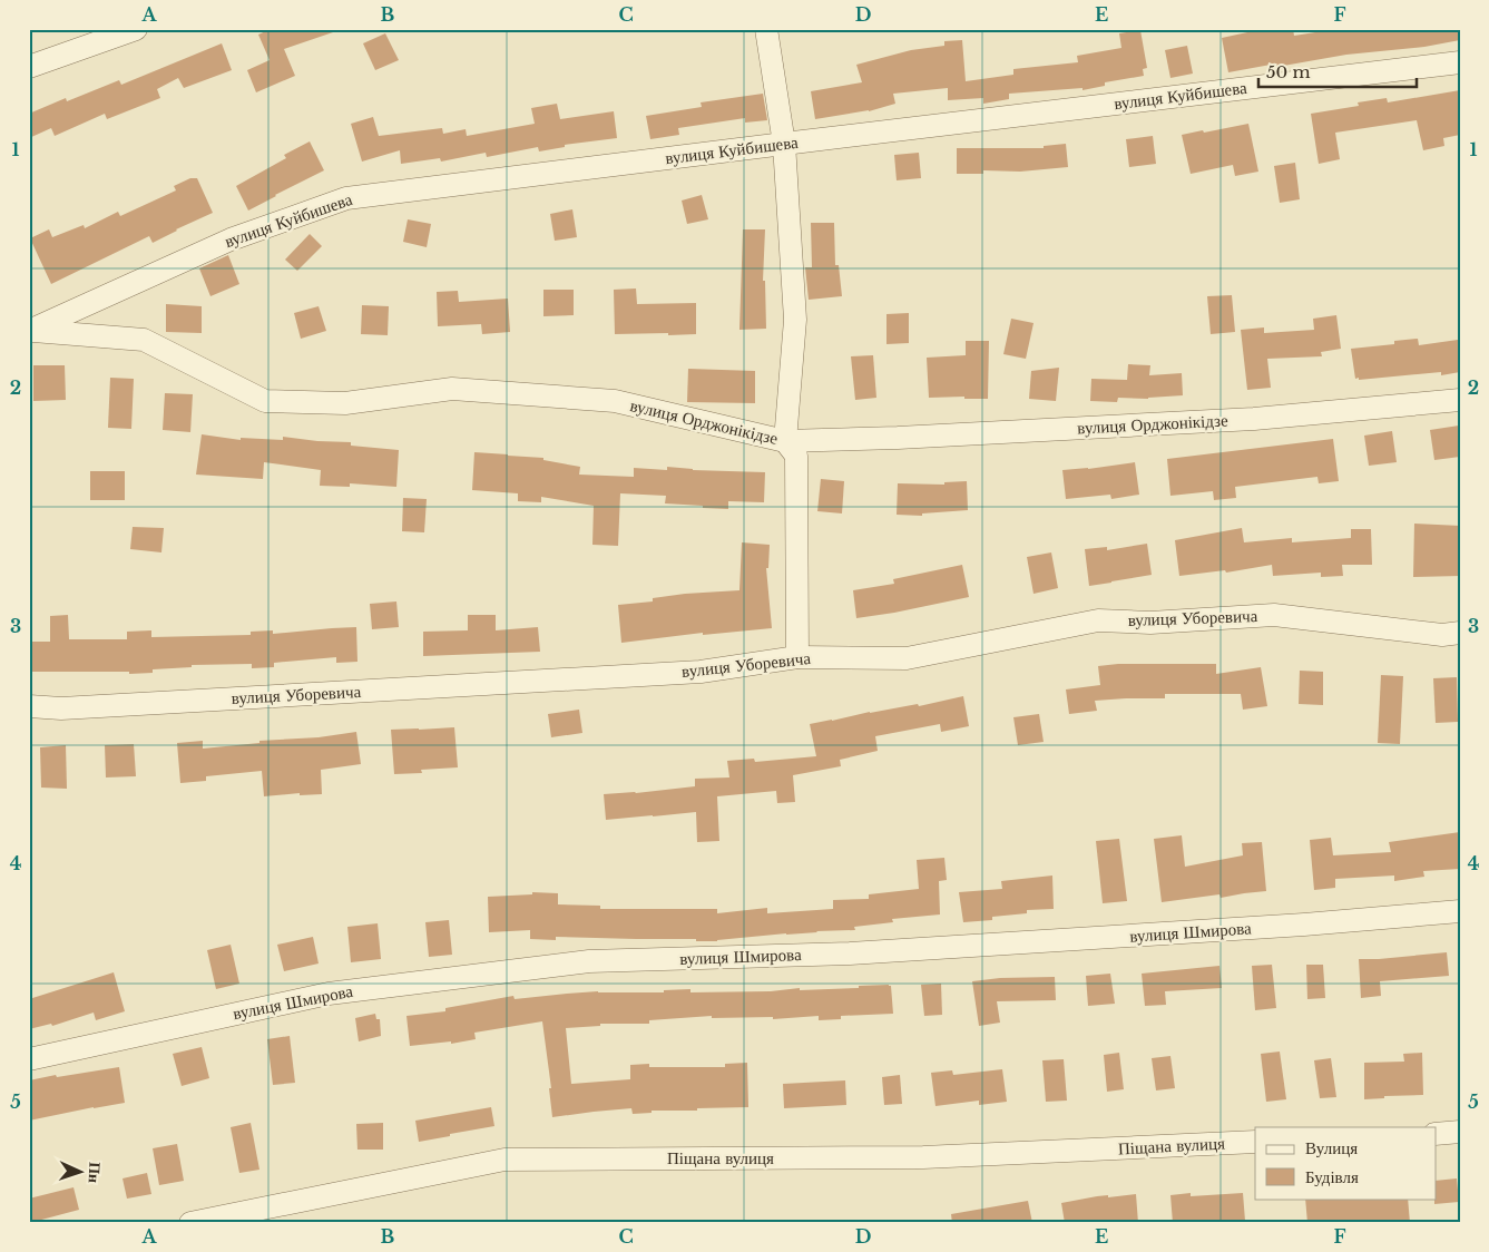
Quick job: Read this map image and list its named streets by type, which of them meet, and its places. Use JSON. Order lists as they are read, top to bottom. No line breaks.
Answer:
{"streets":{"street":["вулиця Куйбишева","вулиця Орджонікідзе","вулиця Уборевича","вулиця Шмирова","Піщана вулиця"]},"crossings":[["вулиця Куйбишева","вулиця Орджонікідзе"]],"legend":["Вулиця","Будівля"],"scale_bar":"50 m","north":"right","grid":{"columns":["A","B","C","D","E","F"],"rows":["1","2","3","4","5"]}}
